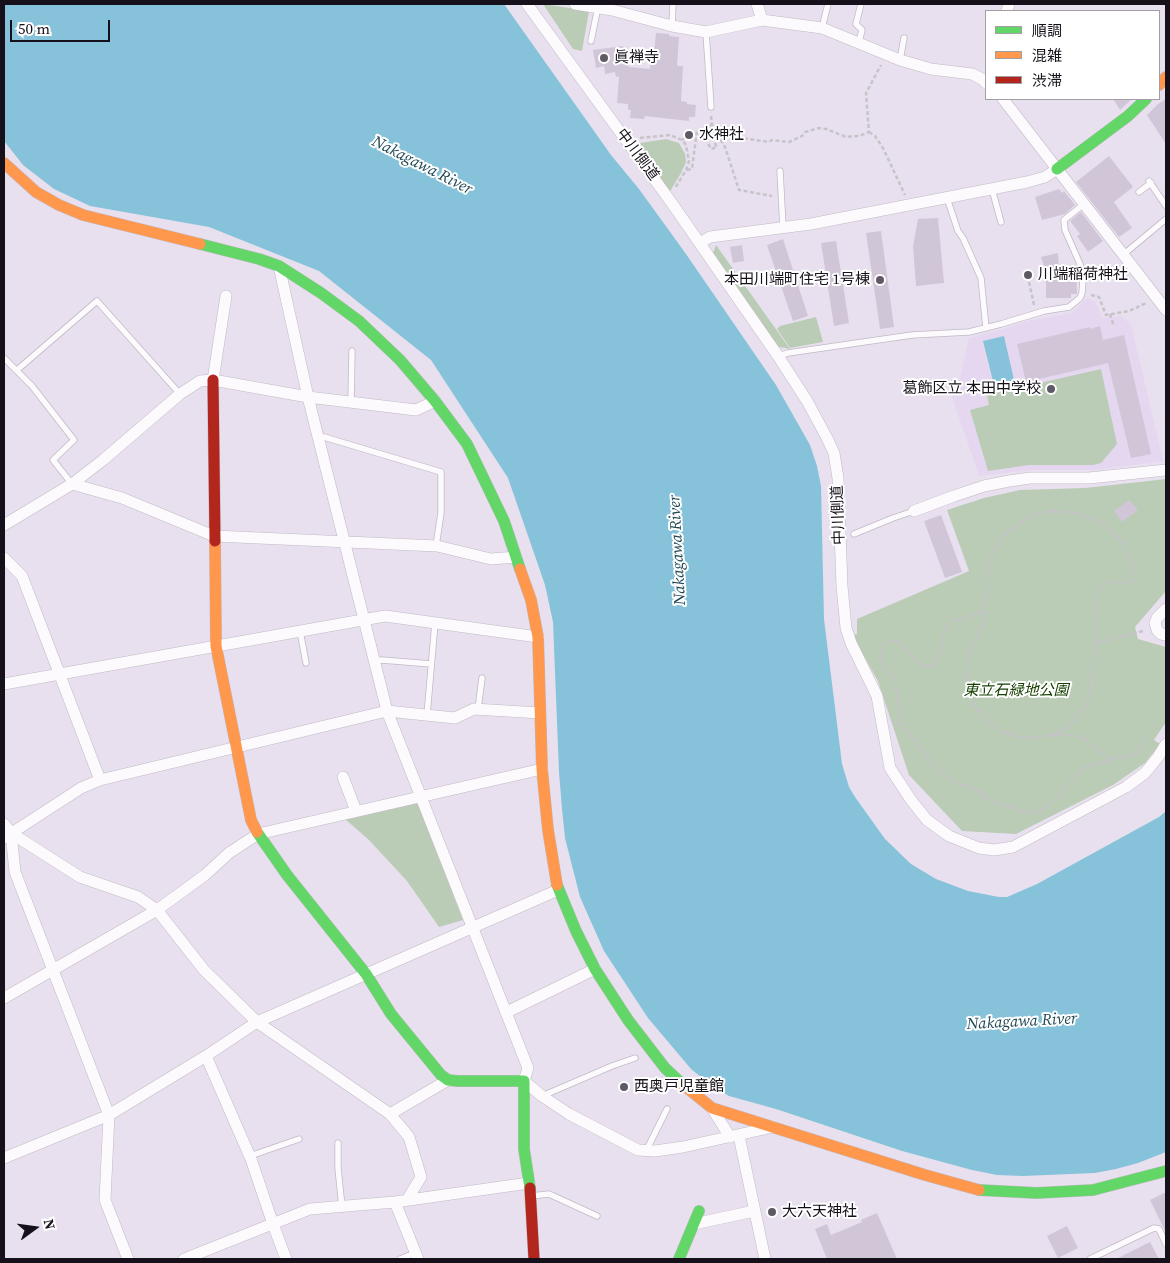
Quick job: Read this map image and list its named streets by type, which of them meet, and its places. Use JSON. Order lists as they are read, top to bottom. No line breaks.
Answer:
{"streets":{"street":["中川側道"]},"water":["Nakagawa River"],"parks":["東立石緑地公園"],"places":["眞禅寺","水神社","川端稲荷神社","本田川端町住宅 1号棟","葛飾区立 本田中学校","西奥戸児童館","大六天神社"],"legend":["順調","混雑","渋滞"],"scale_bar":"50 m","north":"right"}
